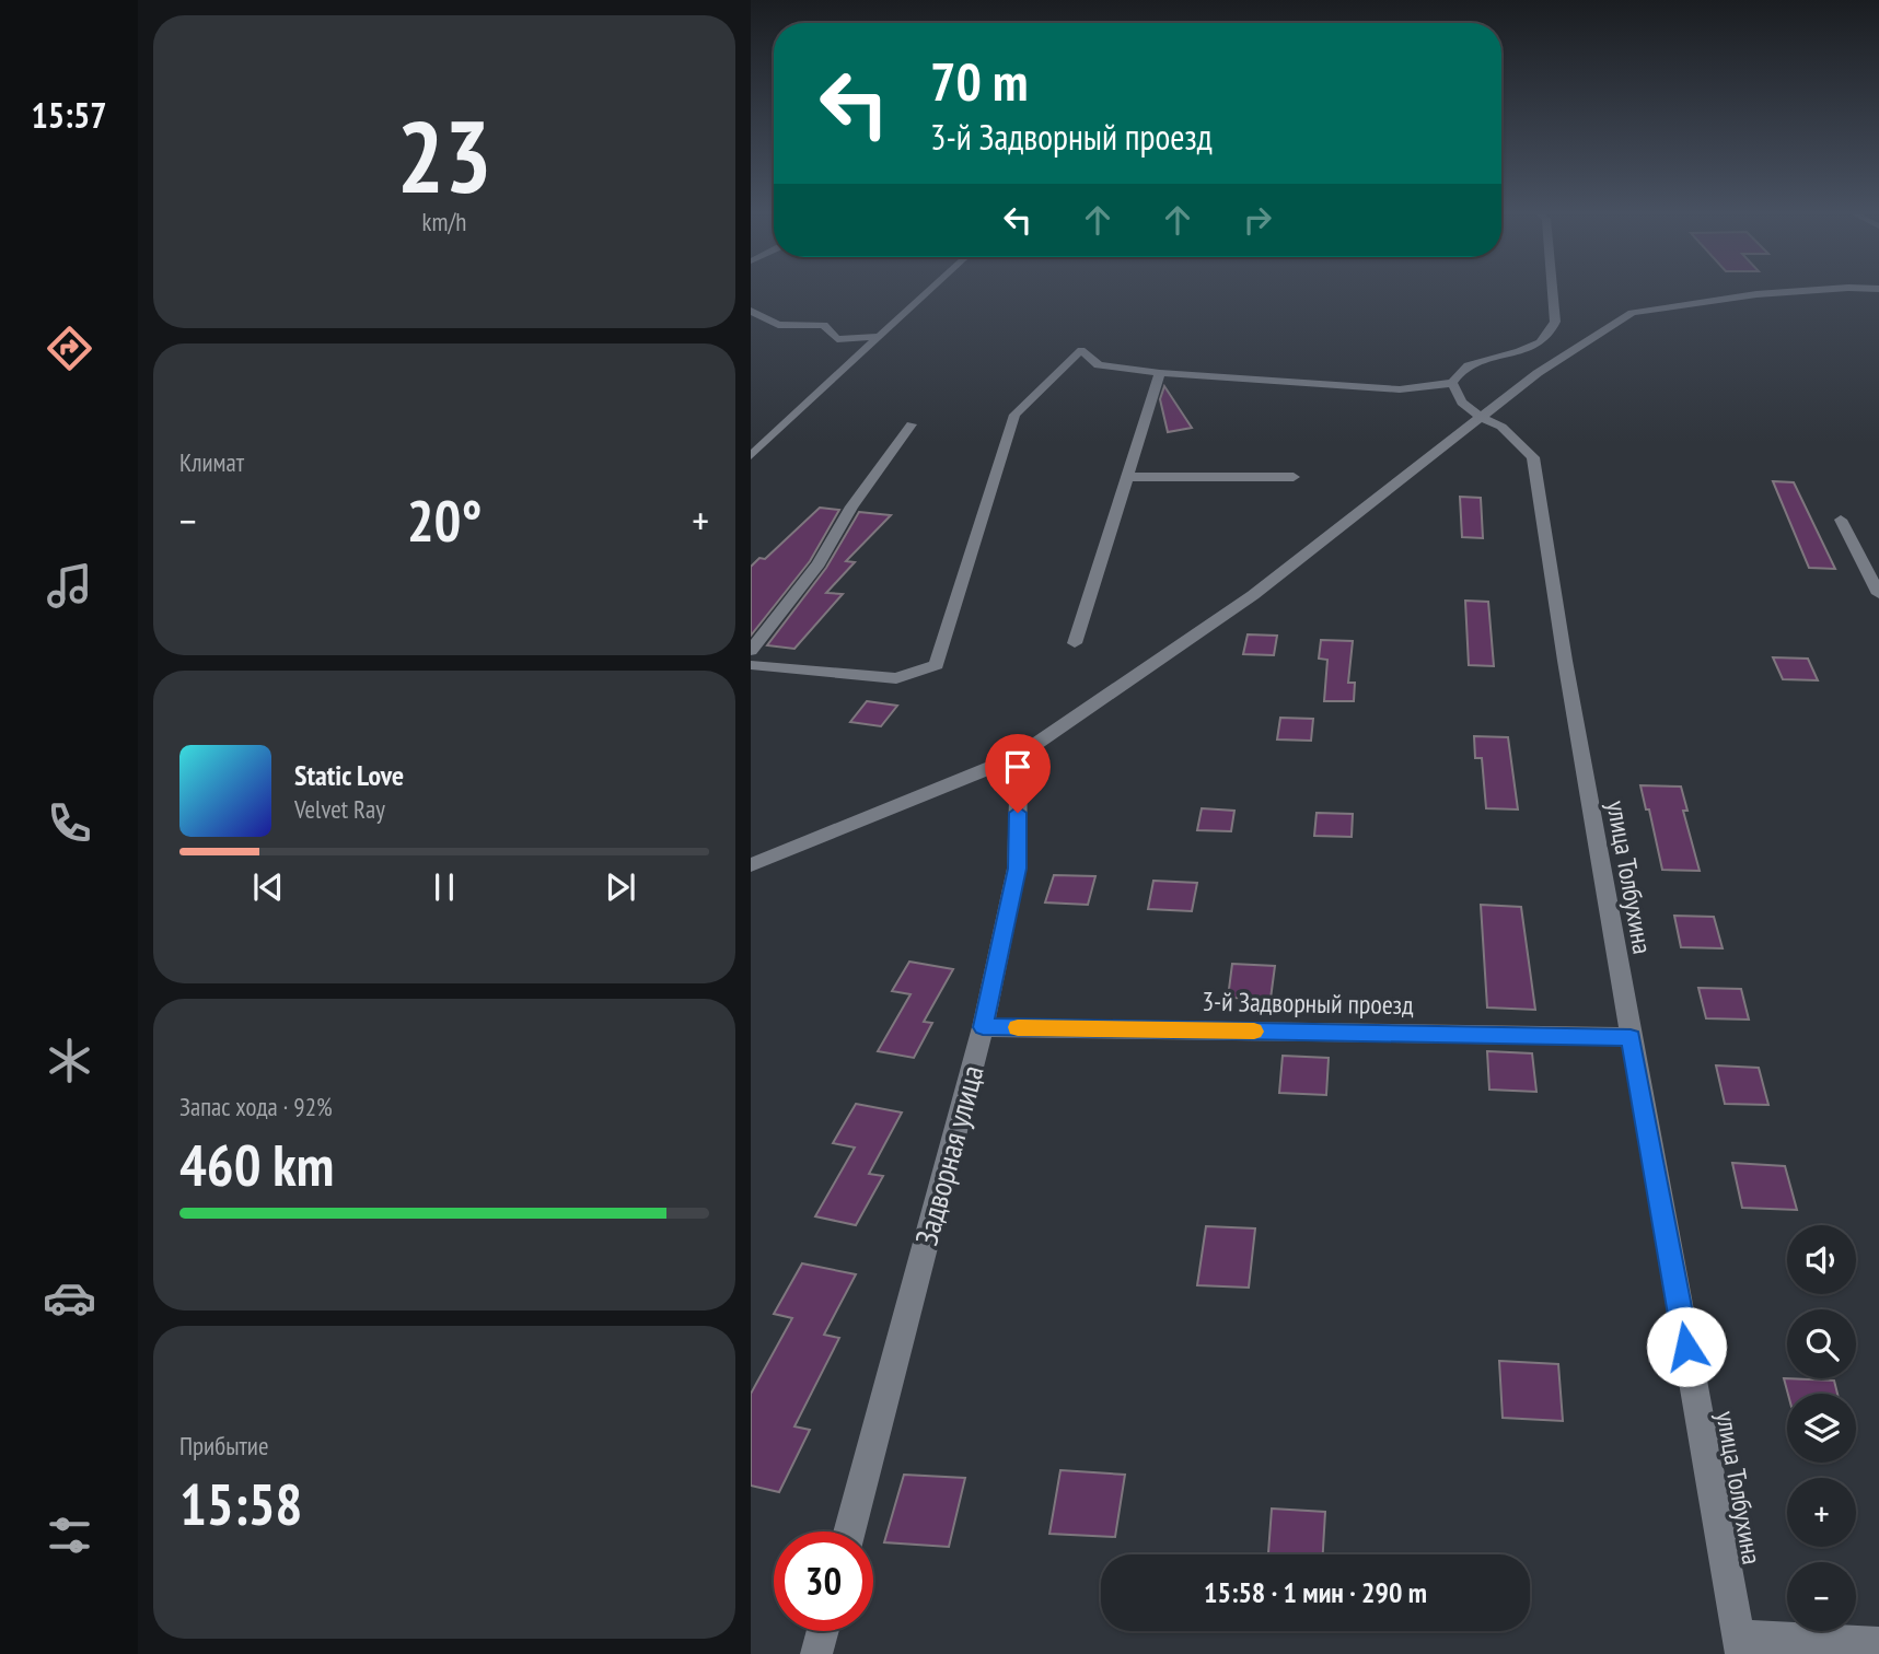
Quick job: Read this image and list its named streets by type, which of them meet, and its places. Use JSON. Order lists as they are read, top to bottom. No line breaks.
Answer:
{"streets":{"street":["улица Толбухина","3-й Задворный проезд","Задворная улица"]},"crossings":[["улица Толбухина","3-й Задворный проезд"],["3-й Задворный проезд","Задворная улица"]],"page":{"tabs":"15:57","tile":[["23","km/h"],"Климат",["Запас хода · 92%","460 km"],["Прибытие","15:58"]],"turn":["70 m","3-й Задворный проезд"],"heat":["−","20°","+"],"song":["Static Love","Velvet Ray"],"map_buttons":["+","−"],"limit":"30","trip":"15:58 · 1 мин · 290 m"}}
